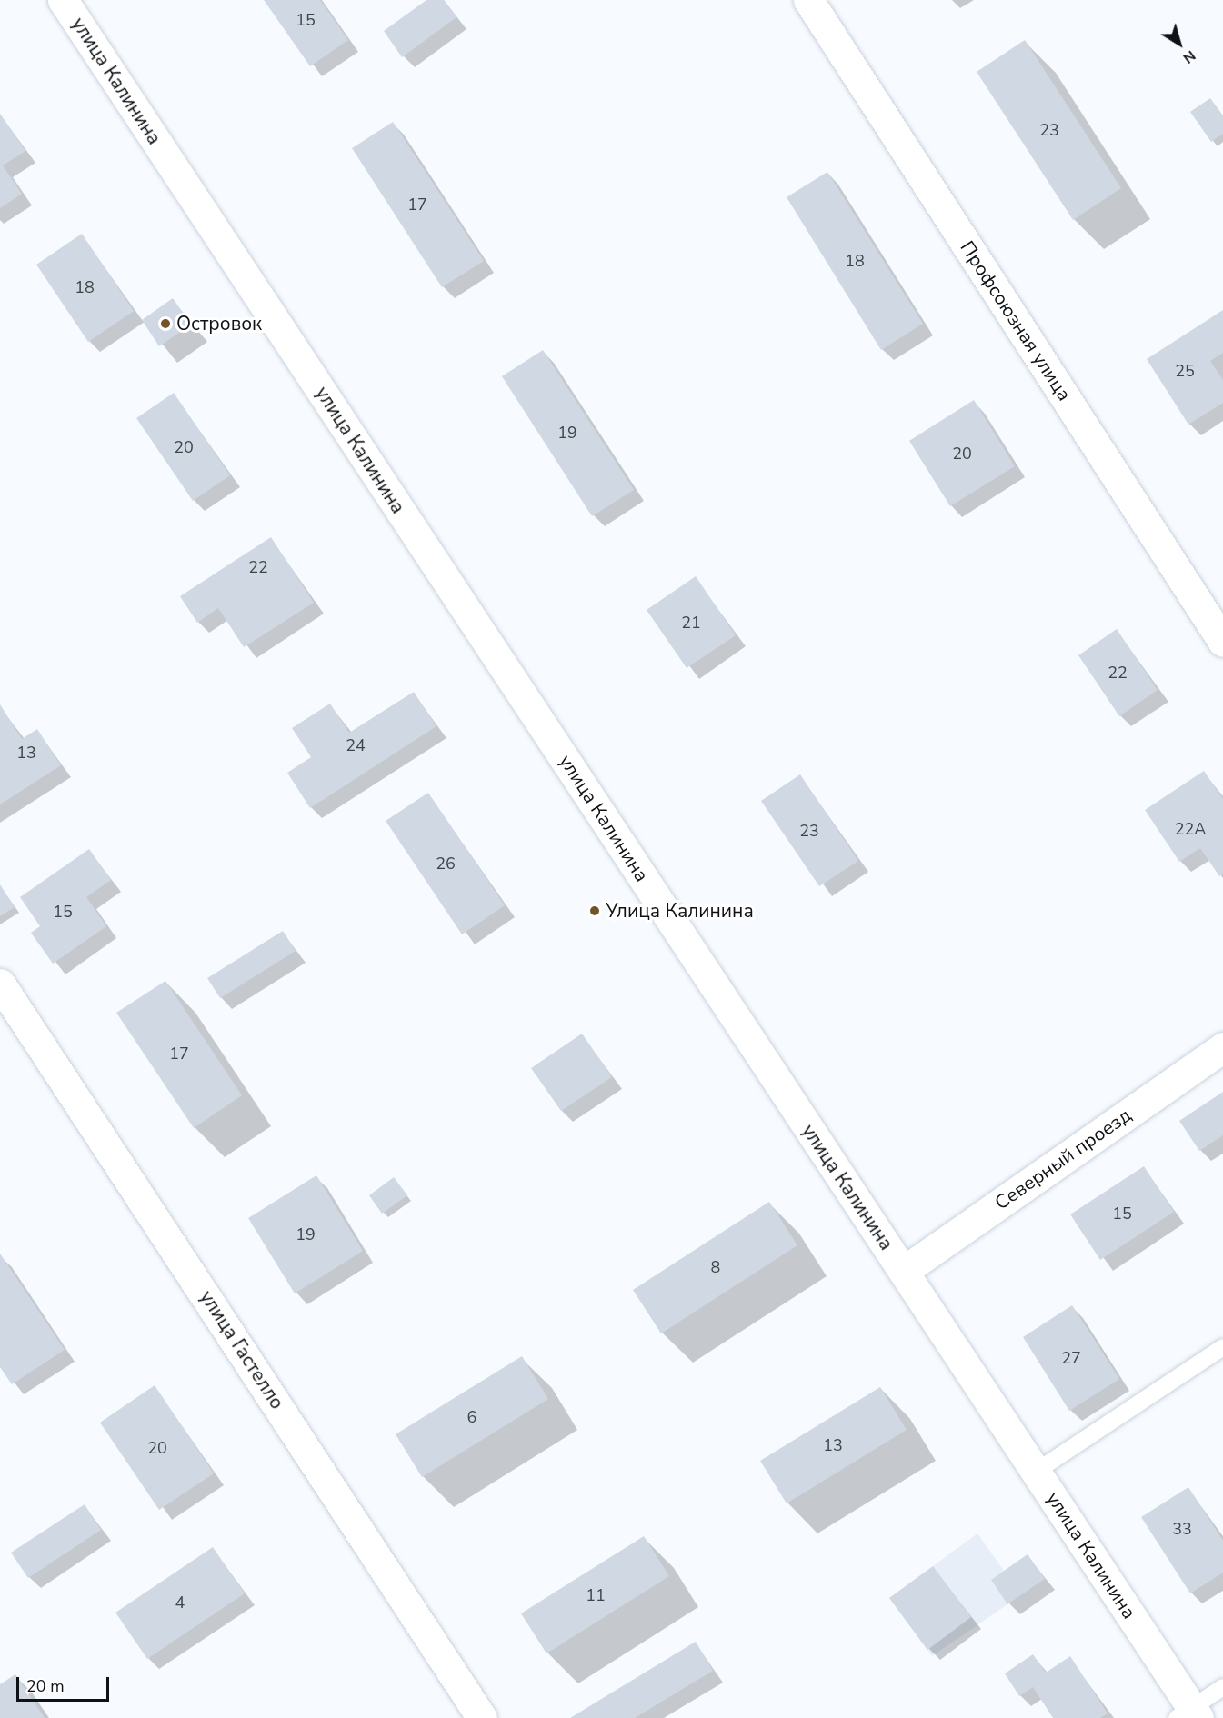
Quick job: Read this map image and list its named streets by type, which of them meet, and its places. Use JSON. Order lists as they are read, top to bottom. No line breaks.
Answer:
{"streets":{"main road":["улица Калинина","Профсоюзная улица","Северный проезд","улица Гастелло"]},"crossings":[["улица Калинина","Северный проезд"]],"places":["Островок","Улица Калинина"],"house_numbers":["15","23","17","18","18","25","19","20","20","22","21","22","24","13","22А","23","26","15","17","15","19","8","27","6","13","20","33","11","4"],"scale_bar":"20 m","north":"bottom right"}
